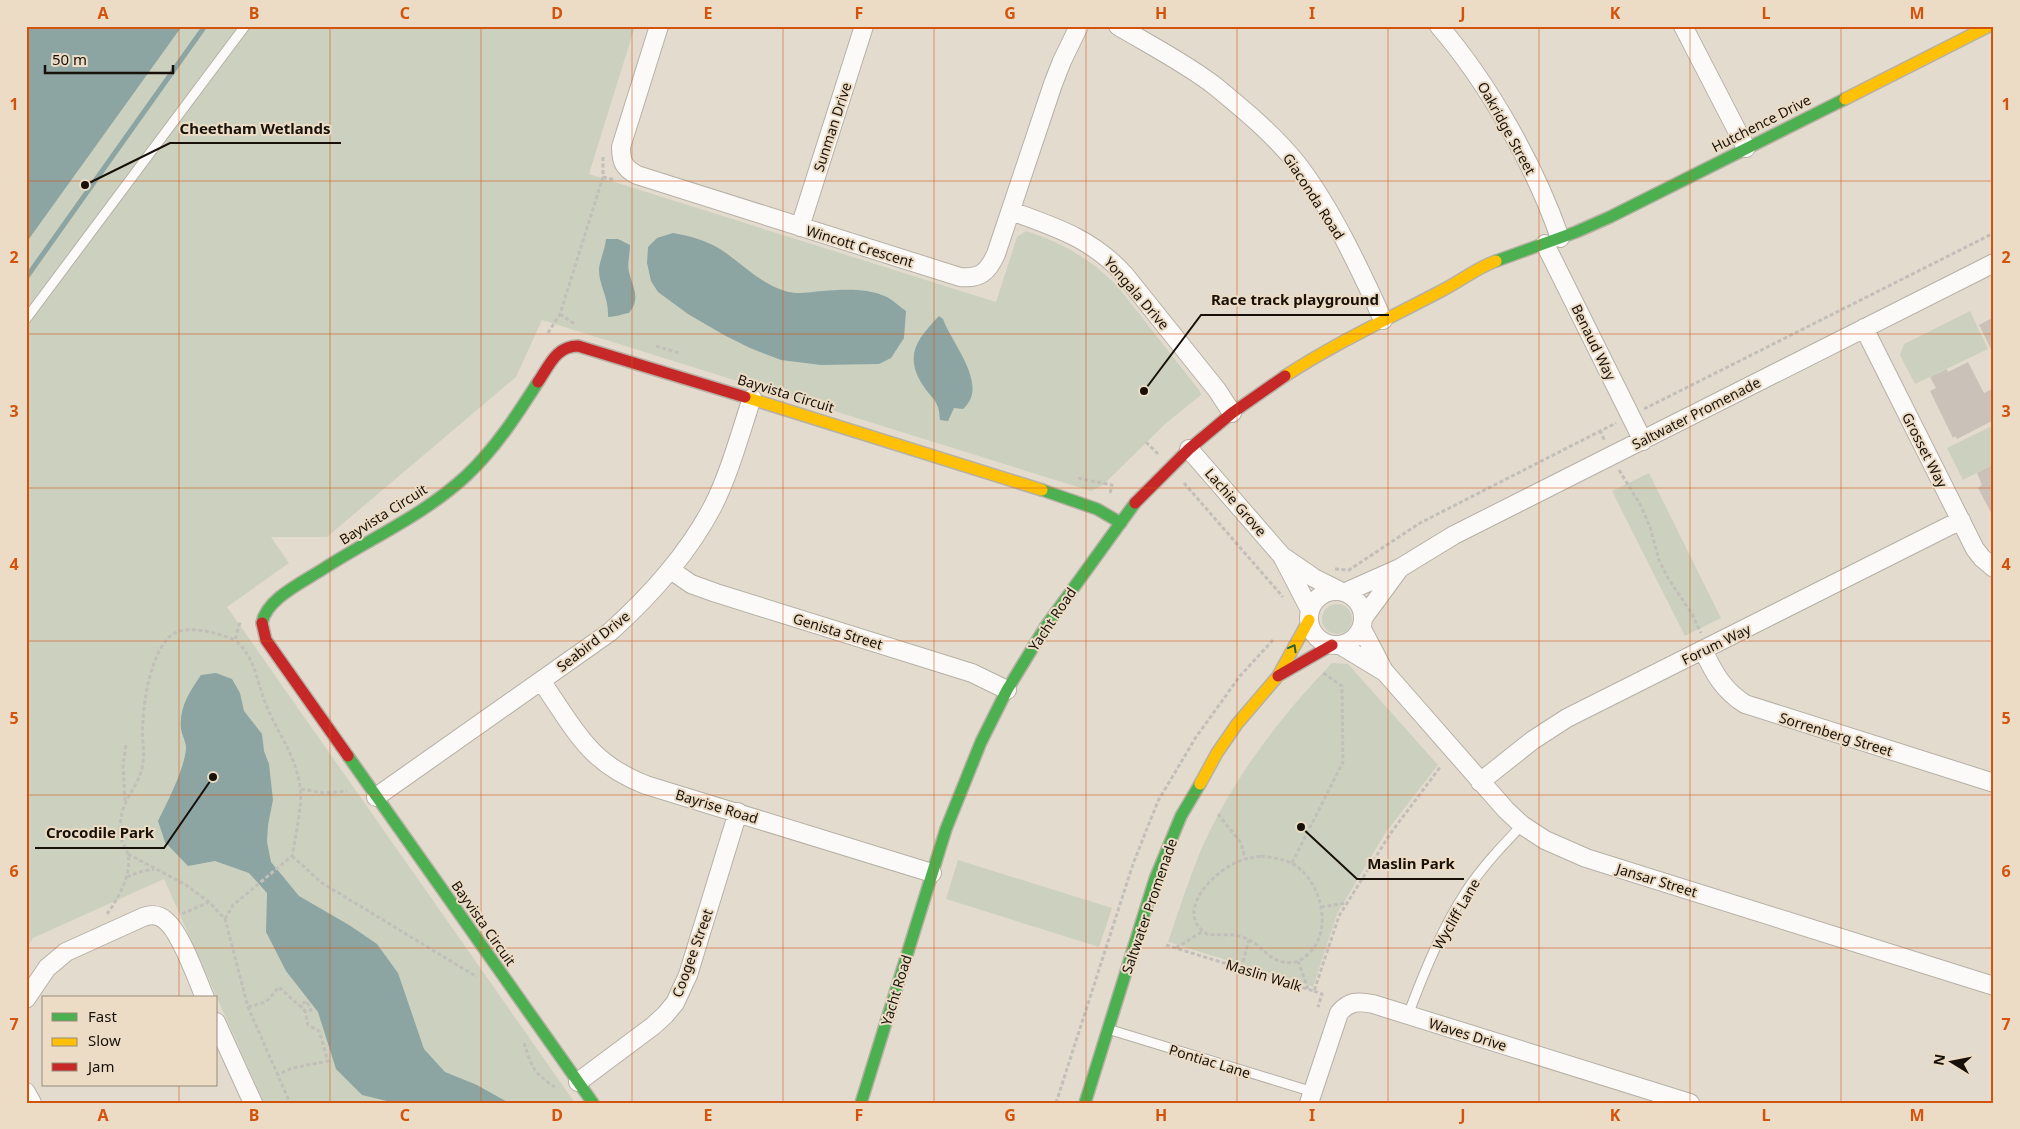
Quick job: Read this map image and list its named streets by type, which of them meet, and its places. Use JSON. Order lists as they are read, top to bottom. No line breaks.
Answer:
{"streets":{"street":["Hutchence Drive","Sunman Drive","Oakridge Street","Giaconda Road","Wincott Crescent","Yongala Drive","Benaud Way","Bayvista Circuit","Saltwater Promenade","Grosset Way","Lachie Grove","Yacht Road","Genista Street","Seabird Drive","Forum Way","Sorrenberg Street","Bayrise Road","Jansar Street","Coogee Street","Waves Drive"],"lane":["Wycliff Lane","Pontiac Lane"],"path":["Maslin Walk"]},"crossings":[["Hutchence Drive","Oakridge Street"],["Hutchence Drive","Benaud Way"],["Hutchence Drive","Yacht Road"],["Sunman Drive","Wincott Crescent"],["Oakridge Street","Benaud Way"],["Oakridge Street","Yacht Road"],["Giaconda Road","Yacht Road"],["Wincott Crescent","Yongala Drive"],["Yongala Drive","Yacht Road"],["Benaud Way","Saltwater Promenade"],["Benaud Way","Yacht Road"],["Bayvista Circuit","Yacht Road"],["Bayvista Circuit","Seabird Drive"],["Bayvista Circuit","Coogee Street"],["Saltwater Promenade","Grosset Way"],["Saltwater Promenade","Lachie Grove"],["Saltwater Promenade","Jansar Street"],["Saltwater Promenade","Pontiac Lane"],["Grosset Way","Forum Way"],["Lachie Grove","Yacht Road"],["Lachie Grove","Jansar Street"],["Yacht Road","Genista Street"],["Yacht Road","Bayrise Road"],["Genista Street","Seabird Drive"],["Seabird Drive","Bayrise Road"],["Forum Way","Sorrenberg Street"],["Forum Way","Jansar Street"],["Bayrise Road","Coogee Street"],["Jansar Street","Wycliff Lane"],["Wycliff Lane","Waves Drive"],["Waves Drive","Pontiac Lane"]],"places":["Cheetham Wetlands","Race track playground","Crocodile Park","Maslin Park"],"legend":["Fast","Slow","Jam"],"scale_bar":"50 m","north":"left","grid":{"columns":["A","B","C","D","E","F","G","H","I","J","K","L","M"],"rows":["1","2","3","4","5","6","7"]}}
